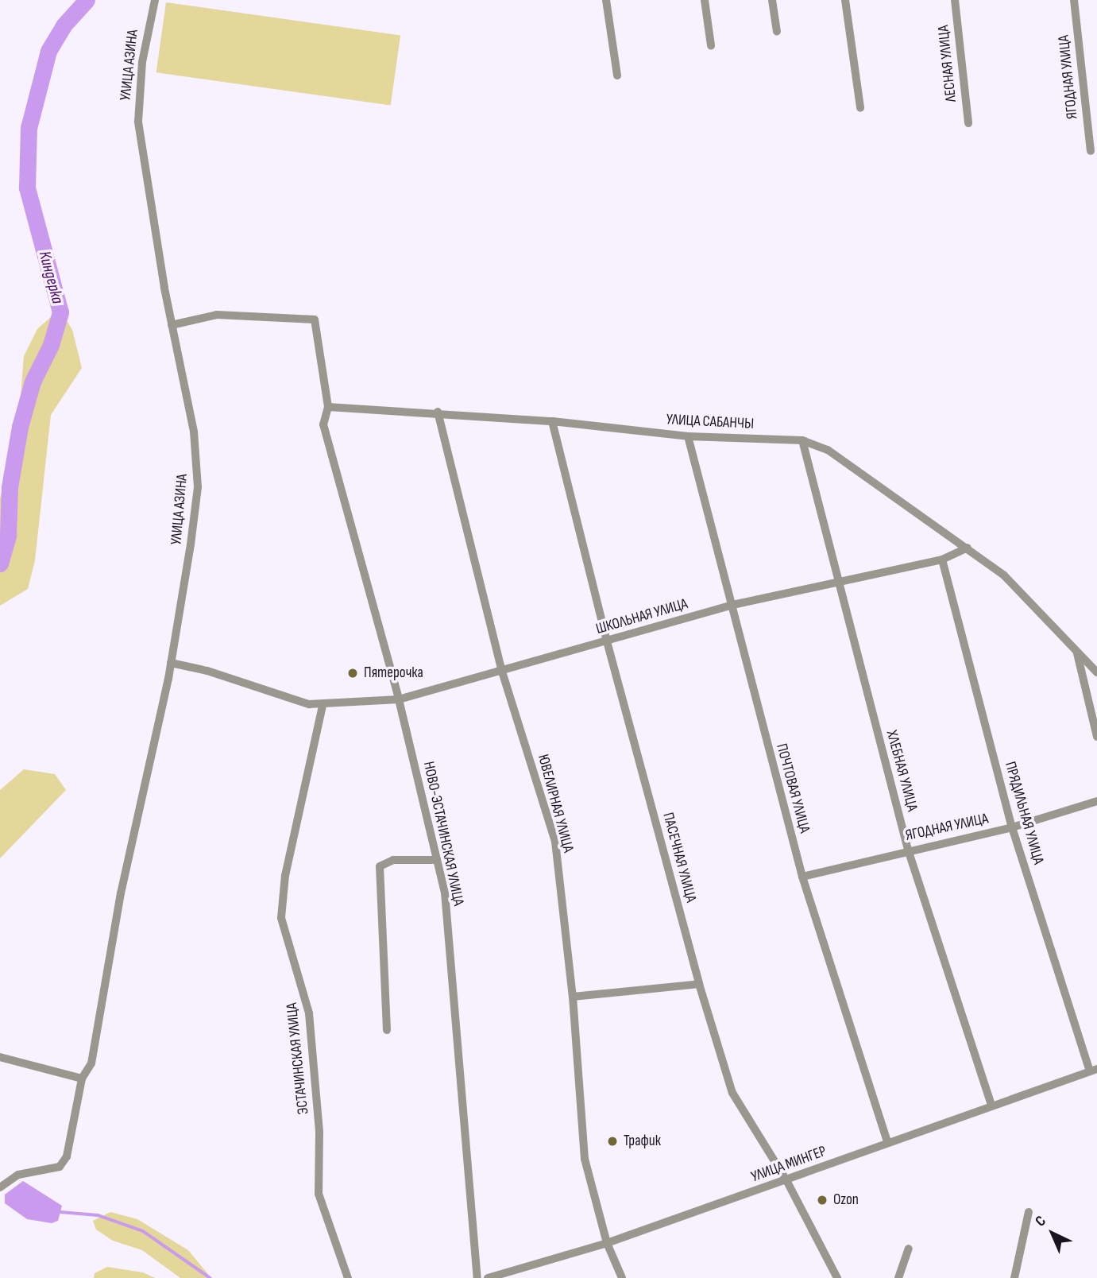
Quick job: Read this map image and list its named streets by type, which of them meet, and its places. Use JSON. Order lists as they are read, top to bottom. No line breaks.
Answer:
{"streets":{"street":["ЛЕСНАЯ УЛИЦА","УЛИЦА АЗИНА","ЯГОДНАЯ УЛИЦА","УЛИЦА САБАНЧЫ","ШКОЛЬНАЯ УЛИЦА","ХЛЕБНАЯ УЛИЦА","ПОЧТОВАЯ УЛИЦА","ЮВЕЛИРНАЯ УЛИЦА","ПРЯДИЛЬНАЯ УЛИЦА","НОВО-ЭСТАЧИНСКАЯ УЛИЦА","ПАСЕЧНАЯ УЛИЦА","ЭСТАЧИНСКАЯ УЛИЦА","УЛИЦА МИНГЕР"]},"crossings":[["УЛИЦА АЗИНА","ШКОЛЬНАЯ УЛИЦА"],["ЯГОДНАЯ УЛИЦА","ХЛЕБНАЯ УЛИЦА"],["ЯГОДНАЯ УЛИЦА","ПОЧТОВАЯ УЛИЦА"],["ЯГОДНАЯ УЛИЦА","ПРЯДИЛЬНАЯ УЛИЦА"],["УЛИЦА САБАНЧЫ","ШКОЛЬНАЯ УЛИЦА"],["УЛИЦА САБАНЧЫ","ХЛЕБНАЯ УЛИЦА"],["УЛИЦА САБАНЧЫ","ПОЧТОВАЯ УЛИЦА"],["УЛИЦА САБАНЧЫ","ЮВЕЛИРНАЯ УЛИЦА"],["УЛИЦА САБАНЧЫ","НОВО-ЭСТАЧИНСКАЯ УЛИЦА"],["УЛИЦА САБАНЧЫ","ПАСЕЧНАЯ УЛИЦА"],["ШКОЛЬНАЯ УЛИЦА","ХЛЕБНАЯ УЛИЦА"],["ШКОЛЬНАЯ УЛИЦА","ПОЧТОВАЯ УЛИЦА"],["ШКОЛЬНАЯ УЛИЦА","ЮВЕЛИРНАЯ УЛИЦА"],["ШКОЛЬНАЯ УЛИЦА","ПРЯДИЛЬНАЯ УЛИЦА"],["ШКОЛЬНАЯ УЛИЦА","НОВО-ЭСТАЧИНСКАЯ УЛИЦА"],["ШКОЛЬНАЯ УЛИЦА","ПАСЕЧНАЯ УЛИЦА"],["ШКОЛЬНАЯ УЛИЦА","ЭСТАЧИНСКАЯ УЛИЦА"],["ХЛЕБНАЯ УЛИЦА","УЛИЦА МИНГЕР"],["ПОЧТОВАЯ УЛИЦА","УЛИЦА МИНГЕР"],["ЮВЕЛИРНАЯ УЛИЦА","УЛИЦА МИНГЕР"],["ПРЯДИЛЬНАЯ УЛИЦА","УЛИЦА МИНГЕР"],["ПАСЕЧНАЯ УЛИЦА","УЛИЦА МИНГЕР"]],"water":["Киндерка"],"places":["Пятерочка","Трафик","Ozon"],"north":"top left"}
